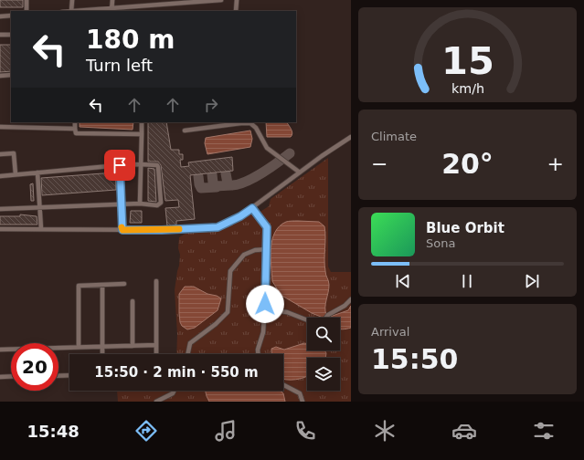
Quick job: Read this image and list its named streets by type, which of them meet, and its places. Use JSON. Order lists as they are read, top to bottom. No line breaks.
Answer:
{"page":{"turn":["180 m","Turn left"],"tile":["Climate",["Arrival","15:50"]],"heat":["−","20°","+"],"song":["Blue Orbit","Sona"],"limit":"20","trip":"15:50 · 2 min · 550 m","tabs":"15:48","gauge":["15","km/h"]}}
